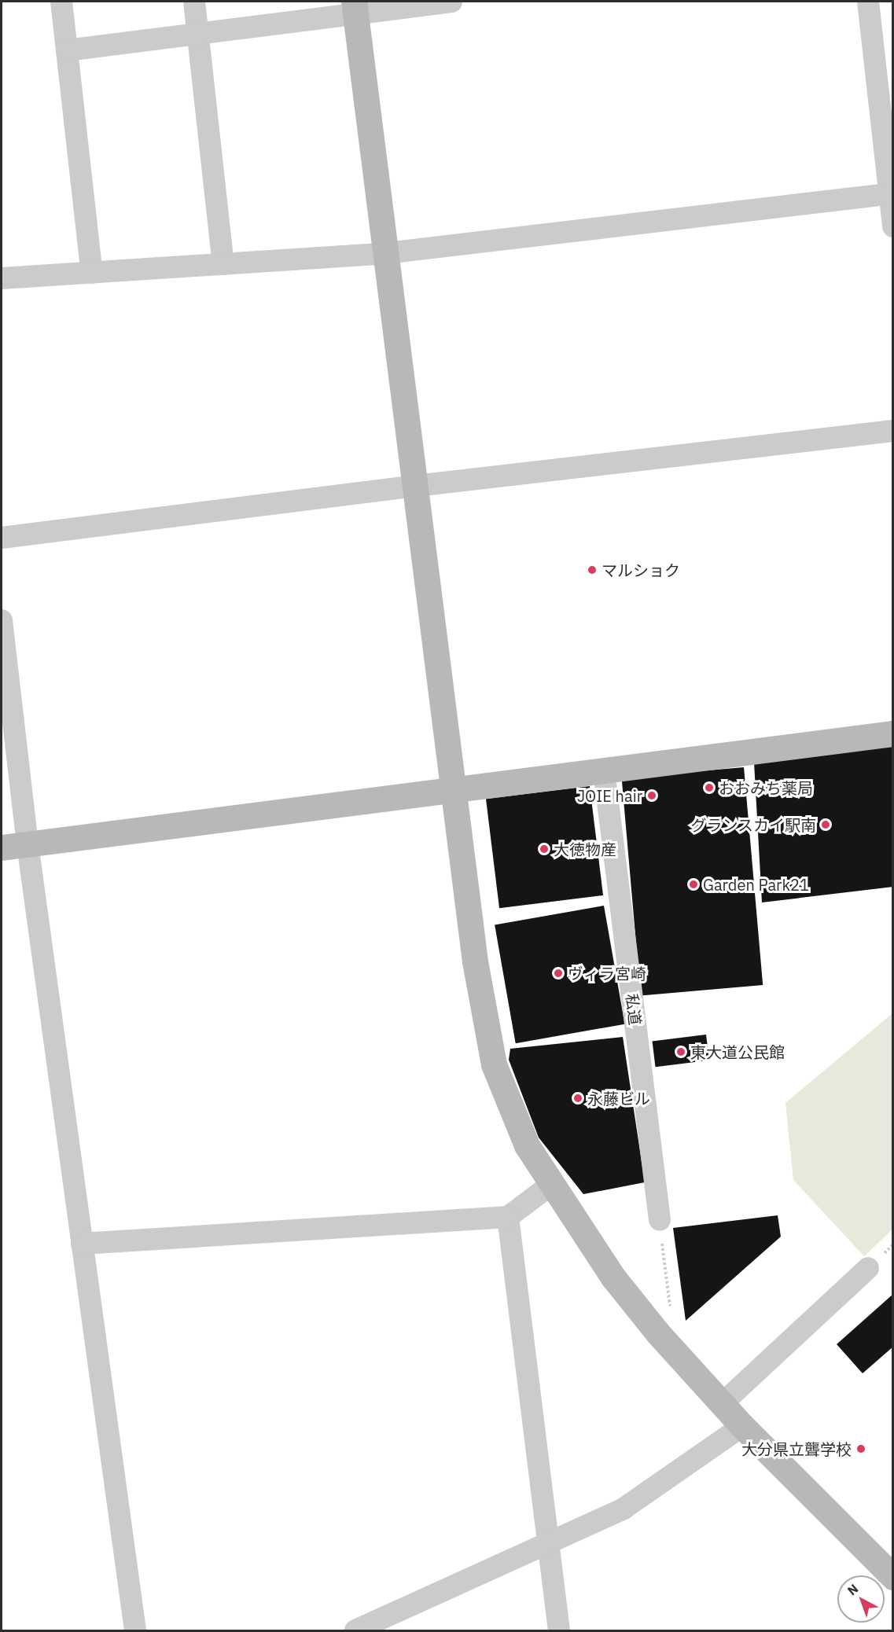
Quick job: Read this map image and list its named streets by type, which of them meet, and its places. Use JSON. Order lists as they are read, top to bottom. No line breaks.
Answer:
{"streets":{"street":["私道"]},"places":["マルショク","おおみち薬局","JOIE hair","グランスカイ駅南","大徳物産","Garden Park21","ヴィラ宮崎","東大道公民館","永藤ビル","大分県立聾学校"],"north":"top left"}
